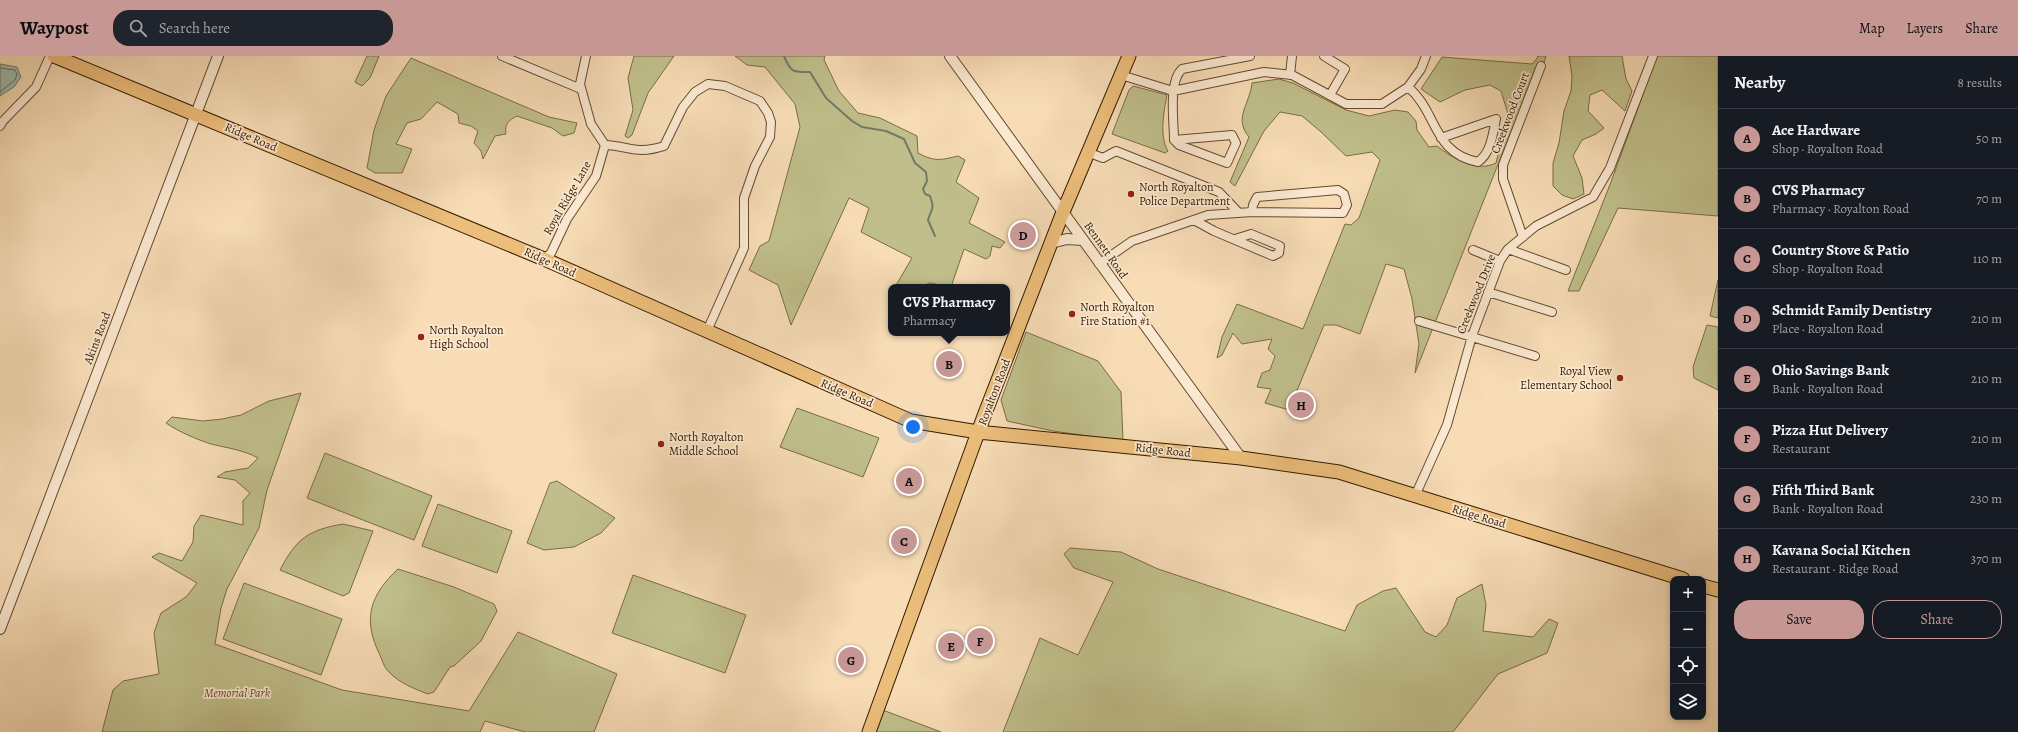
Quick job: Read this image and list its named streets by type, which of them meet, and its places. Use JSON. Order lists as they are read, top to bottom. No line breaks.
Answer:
{"streets":{"main road":["Ridge Road","Royalton Road"],"street":["Creekwood Court","Royal Ridge Lane","Bennett Road","Creekwood Drive","Akins Road"]},"crossings":[["Creekwood Court","Creekwood Drive"],["Ridge Road","Royal Ridge Lane"],["Ridge Road","Bennett Road"],["Ridge Road","Creekwood Drive"],["Ridge Road","Akins Road"],["Ridge Road","Royalton Road"],["Bennett Road","Royalton Road"]],"parks":["Memorial Park"],"places":["North Royalton Police Department","North Royalton Fire Station #1","North Royalton High School","Royal View Elementary School","North Royalton Middle School"],"page":{"header":"Waypost","search":"Search here","nav":["Map","Layers","Share"],"heading":["Nearby","8 results"],"list":[{"mark":"A","name":"Ace Hardware","note":"Shop · Royalton Road","value":"50 m"},{"mark":"B","name":"CVS Pharmacy","note":"Pharmacy · Royalton Road","value":"70 m"},{"mark":"C","name":"Country Stove & Patio","note":"Shop · Royalton Road","value":"110 m"},{"mark":"D","name":"Schmidt Family Dentistry","note":"Place · Royalton Road","value":"210 m"},{"mark":"E","name":"Ohio Savings Bank","note":"Bank · Royalton Road","value":"210 m"},{"mark":"F","name":"Pizza Hut Delivery","note":"Restaurant","value":"210 m"},{"mark":"G","name":"Fifth Third Bank","note":"Bank · Royalton Road","value":"230 m"},{"mark":"H","name":"Kavana Social Kitchen","note":"Restaurant · Ridge Road","value":"370 m"}],"pins":["D","B","H","A","C","F","E","G"],"popup":["CVS Pharmacy","Pharmacy"],"map_buttons":["+","−"],"buttons":["Save","Share"]}}
